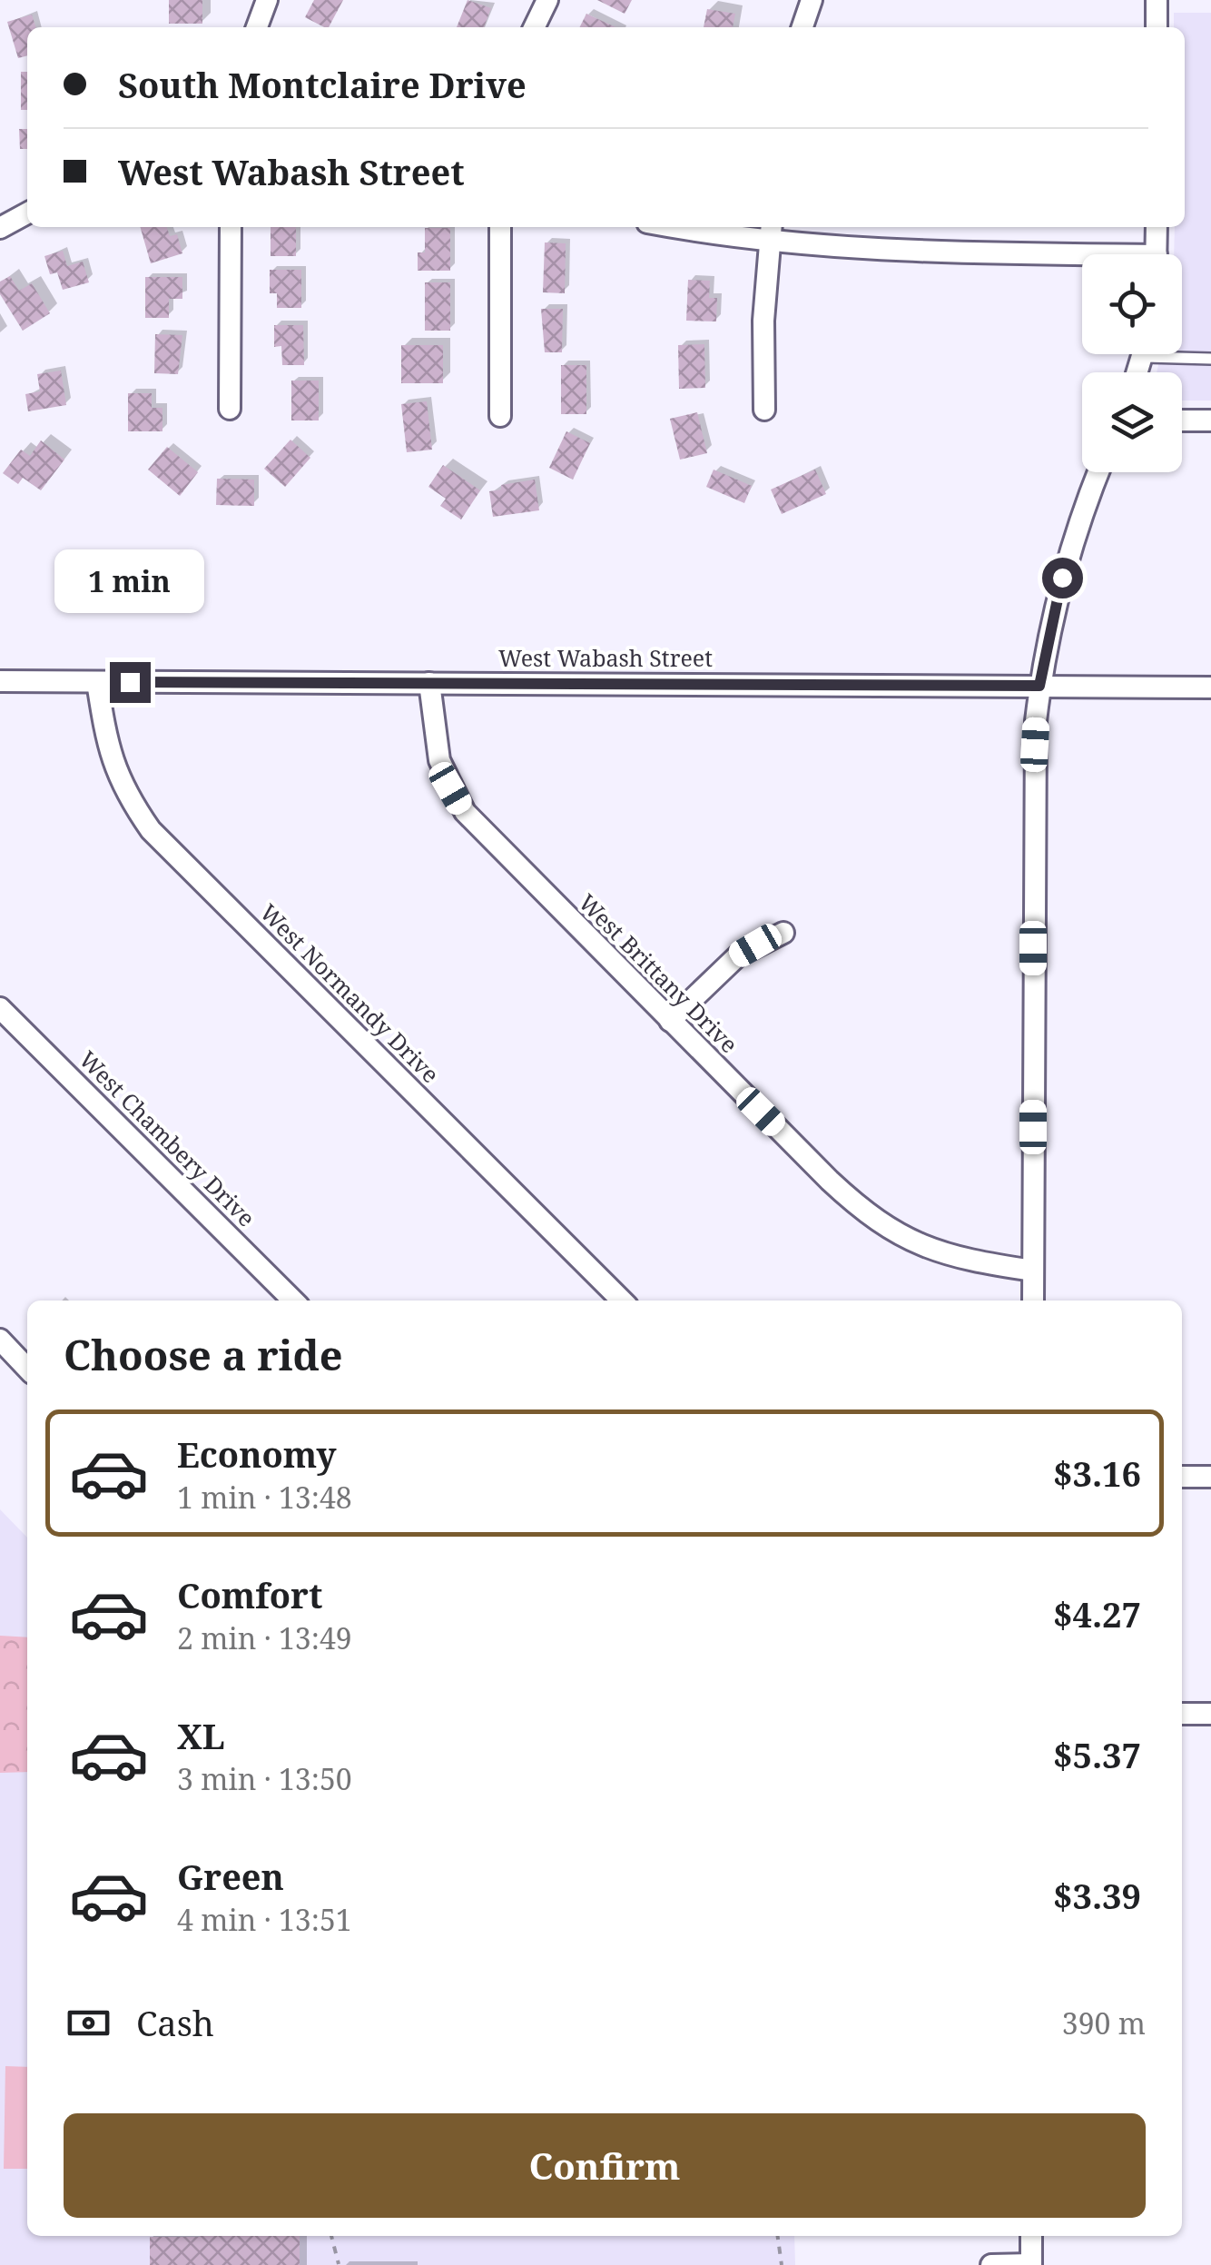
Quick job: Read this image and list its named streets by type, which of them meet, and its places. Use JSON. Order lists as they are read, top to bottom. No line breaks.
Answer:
{"streets":{"street":["West Wabash Street","West Brittany Drive","West Normandy Drive","West Chambery Drive"]},"crossings":[["West Wabash Street","West Brittany Drive"],["West Wabash Street","West Normandy Drive"]],"page":{"banner":["South Montclaire Drive","West Wabash Street"],"bubble":"1 min","heading":"Choose a ride","list":[{"name":"Economy","note":"1 min · 13:48","value":"$3.16"},{"name":"Comfort","note":"2 min · 13:49","value":"$4.27"},{"name":"XL","note":"3 min · 13:50","value":"$5.37"},{"name":"Green","note":"4 min · 13:51","value":"$3.39"}],"pay":["Cash","390 m"],"buttons":"Confirm"}}
